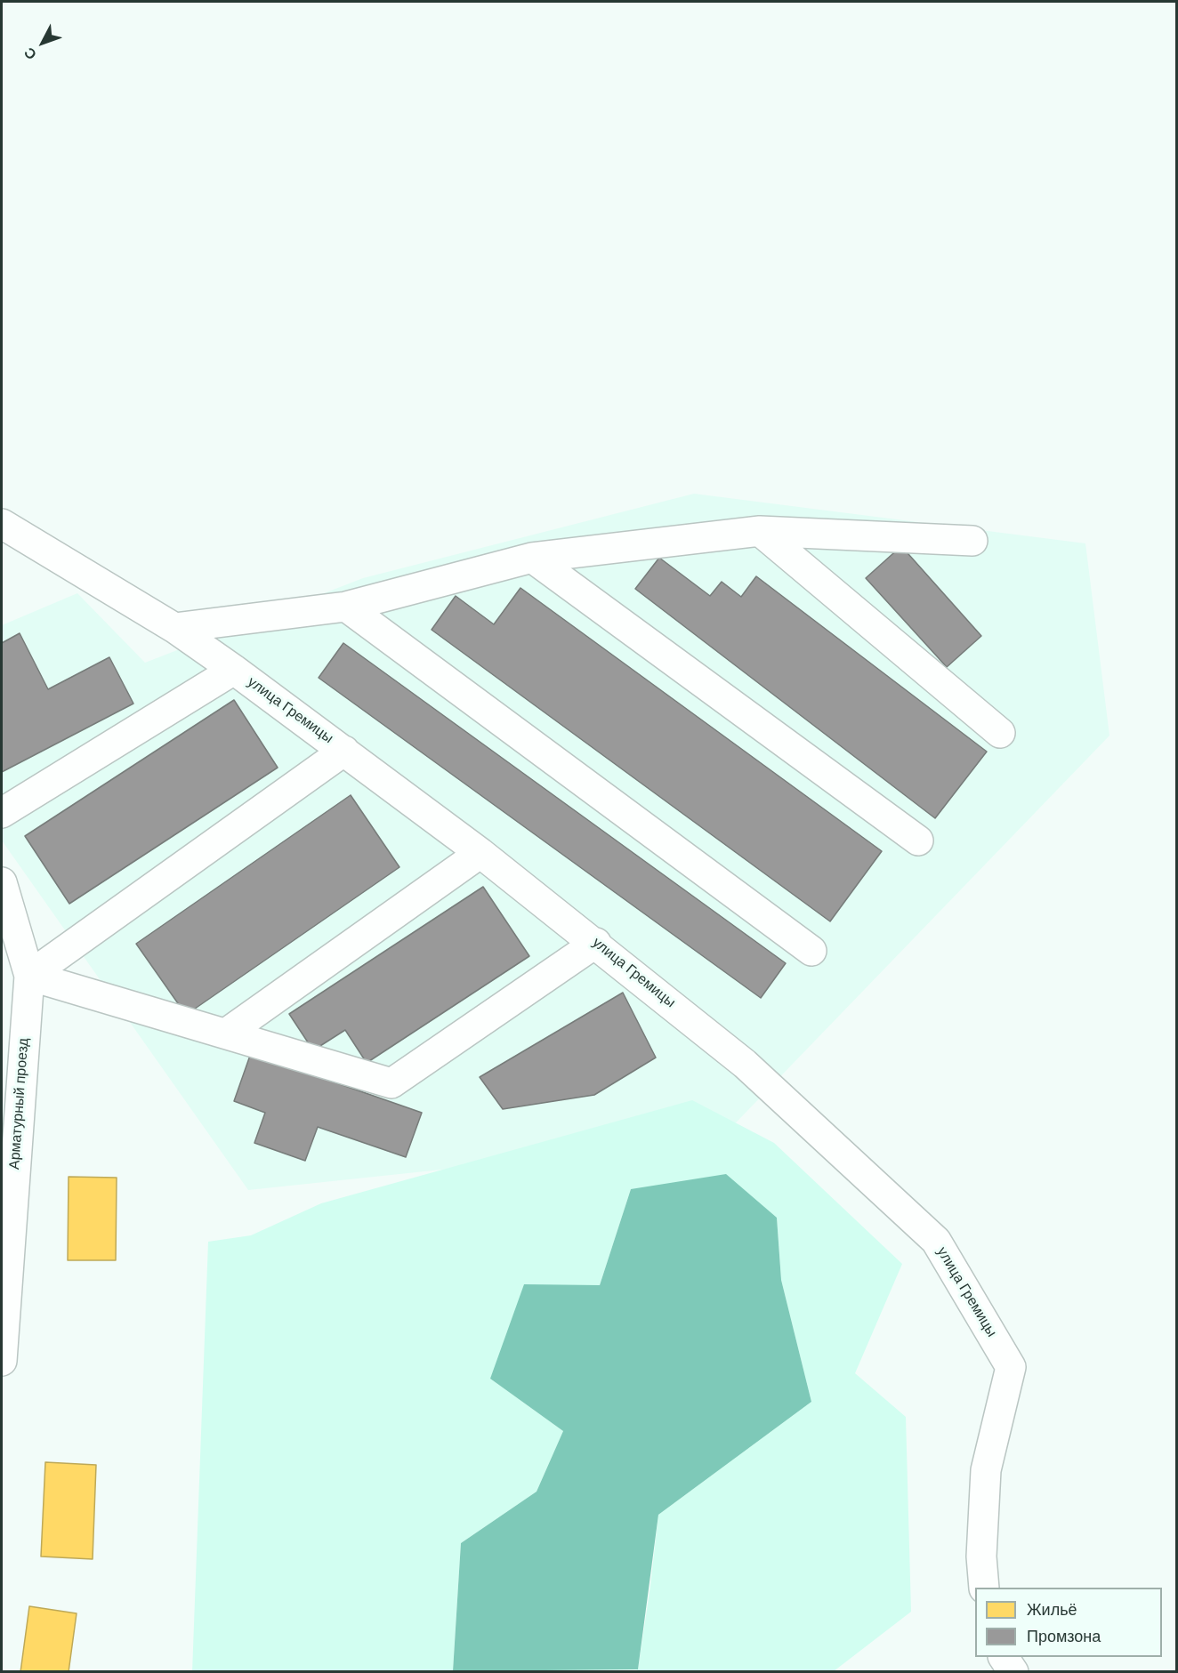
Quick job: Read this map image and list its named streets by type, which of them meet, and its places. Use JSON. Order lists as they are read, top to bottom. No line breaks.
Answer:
{"streets":{"street":["улица Гремицы","Арматурный проезд"]},"legend":["Жильё","Промзона"],"north":"bottom left"}
